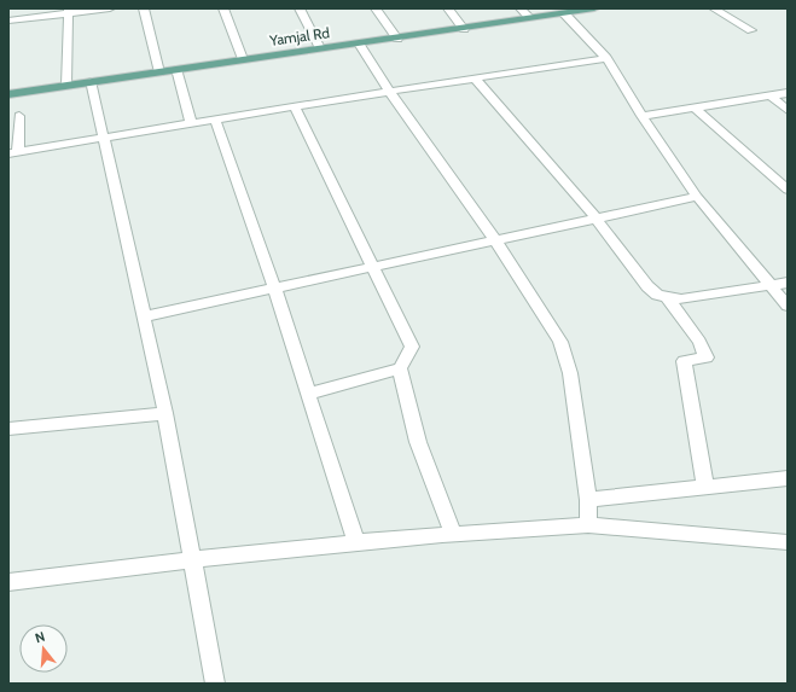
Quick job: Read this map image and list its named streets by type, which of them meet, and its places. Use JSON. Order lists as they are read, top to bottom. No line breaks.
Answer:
{"streets":{"main road":["Yamjal Rd"]},"north":"top"}
